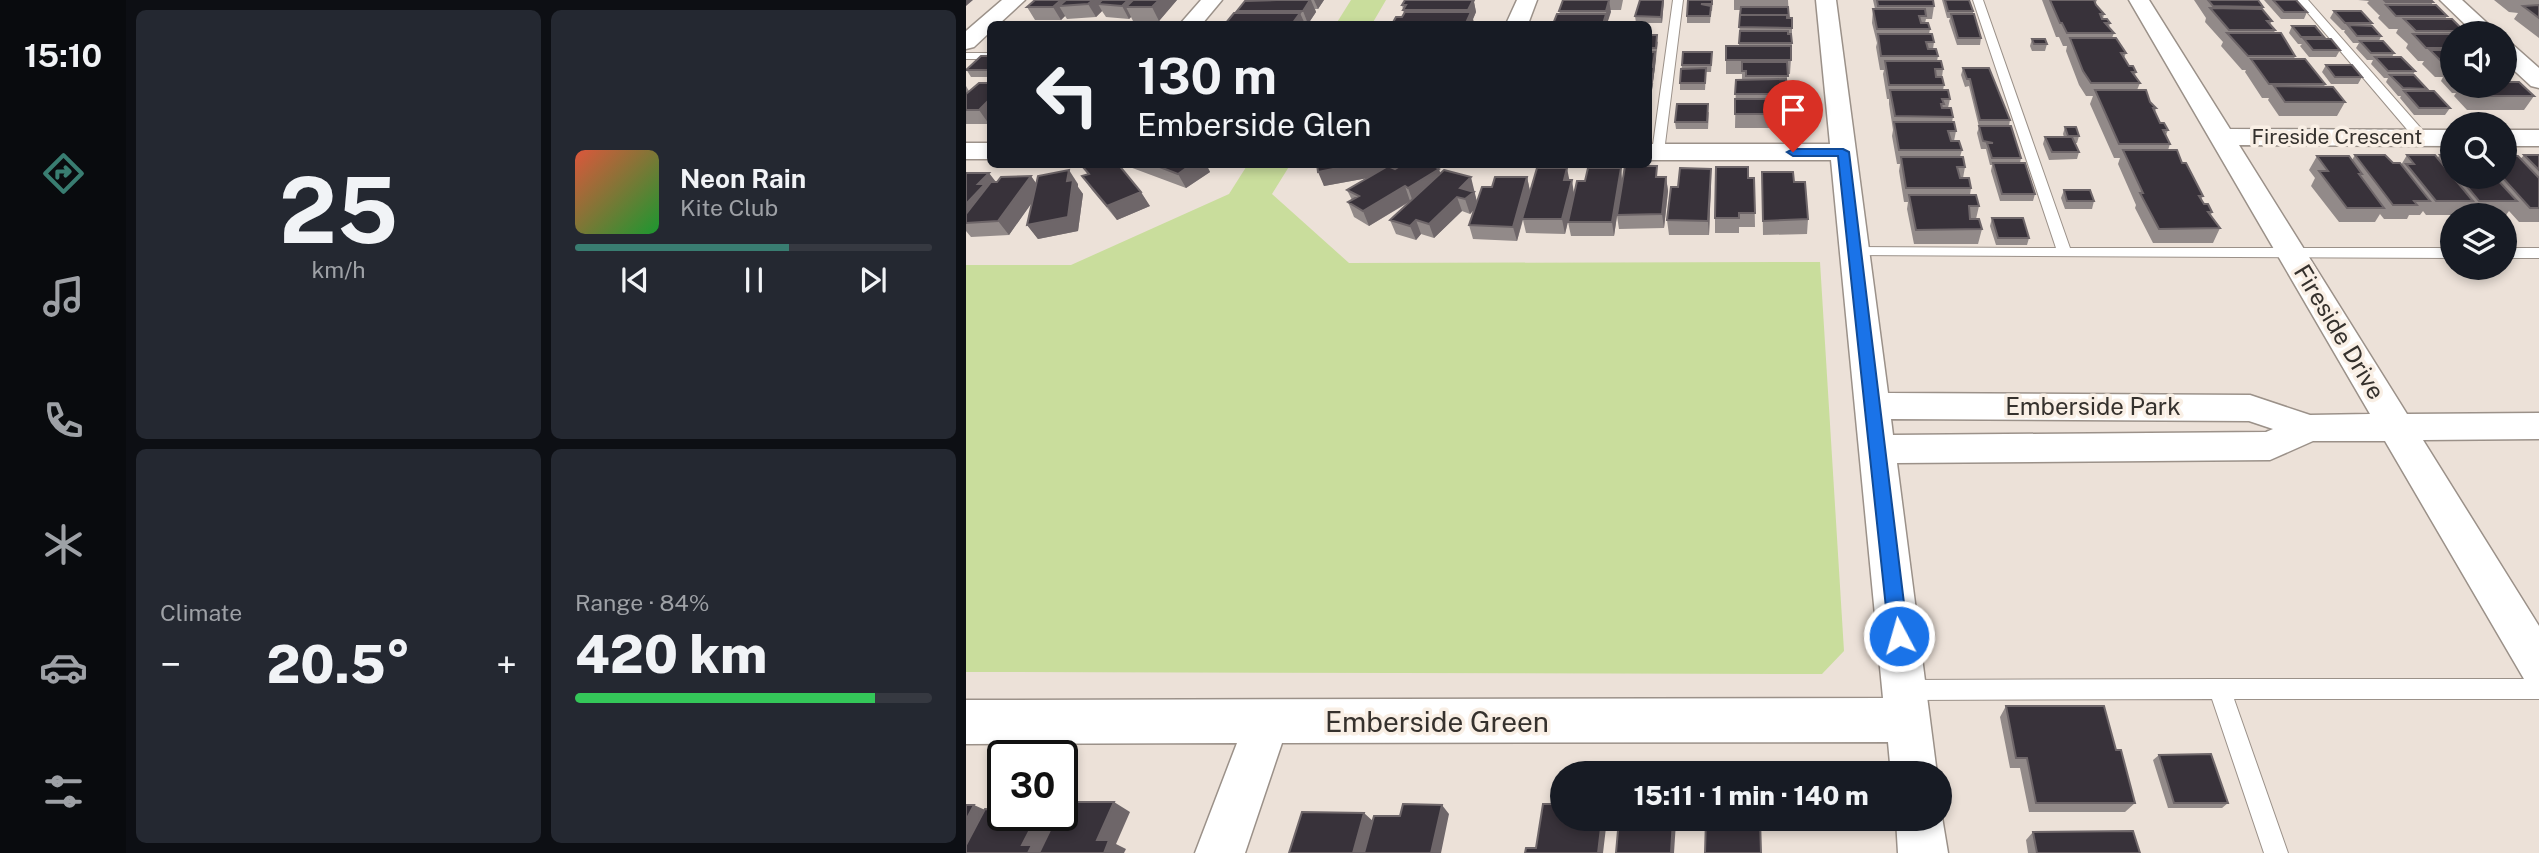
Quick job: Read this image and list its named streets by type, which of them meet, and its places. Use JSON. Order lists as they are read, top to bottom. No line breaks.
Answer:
{"streets":{"street":["Fireside Crescent","Fireside Drive","Emberside Park","Emberside Green"]},"crossings":[["Fireside Crescent","Fireside Drive"],["Fireside Drive","Emberside Park"]],"page":{"tabs":"15:10","tile":[["25","km/h"],"Climate",["Range · 84%","420 km"]],"turn":["130 m","Emberside Glen"],"song":["Neon Rain","Kite Club"],"heat":["−","20.5°","+"],"limit":"30","trip":"15:11 · 1 min · 140 m"}}
